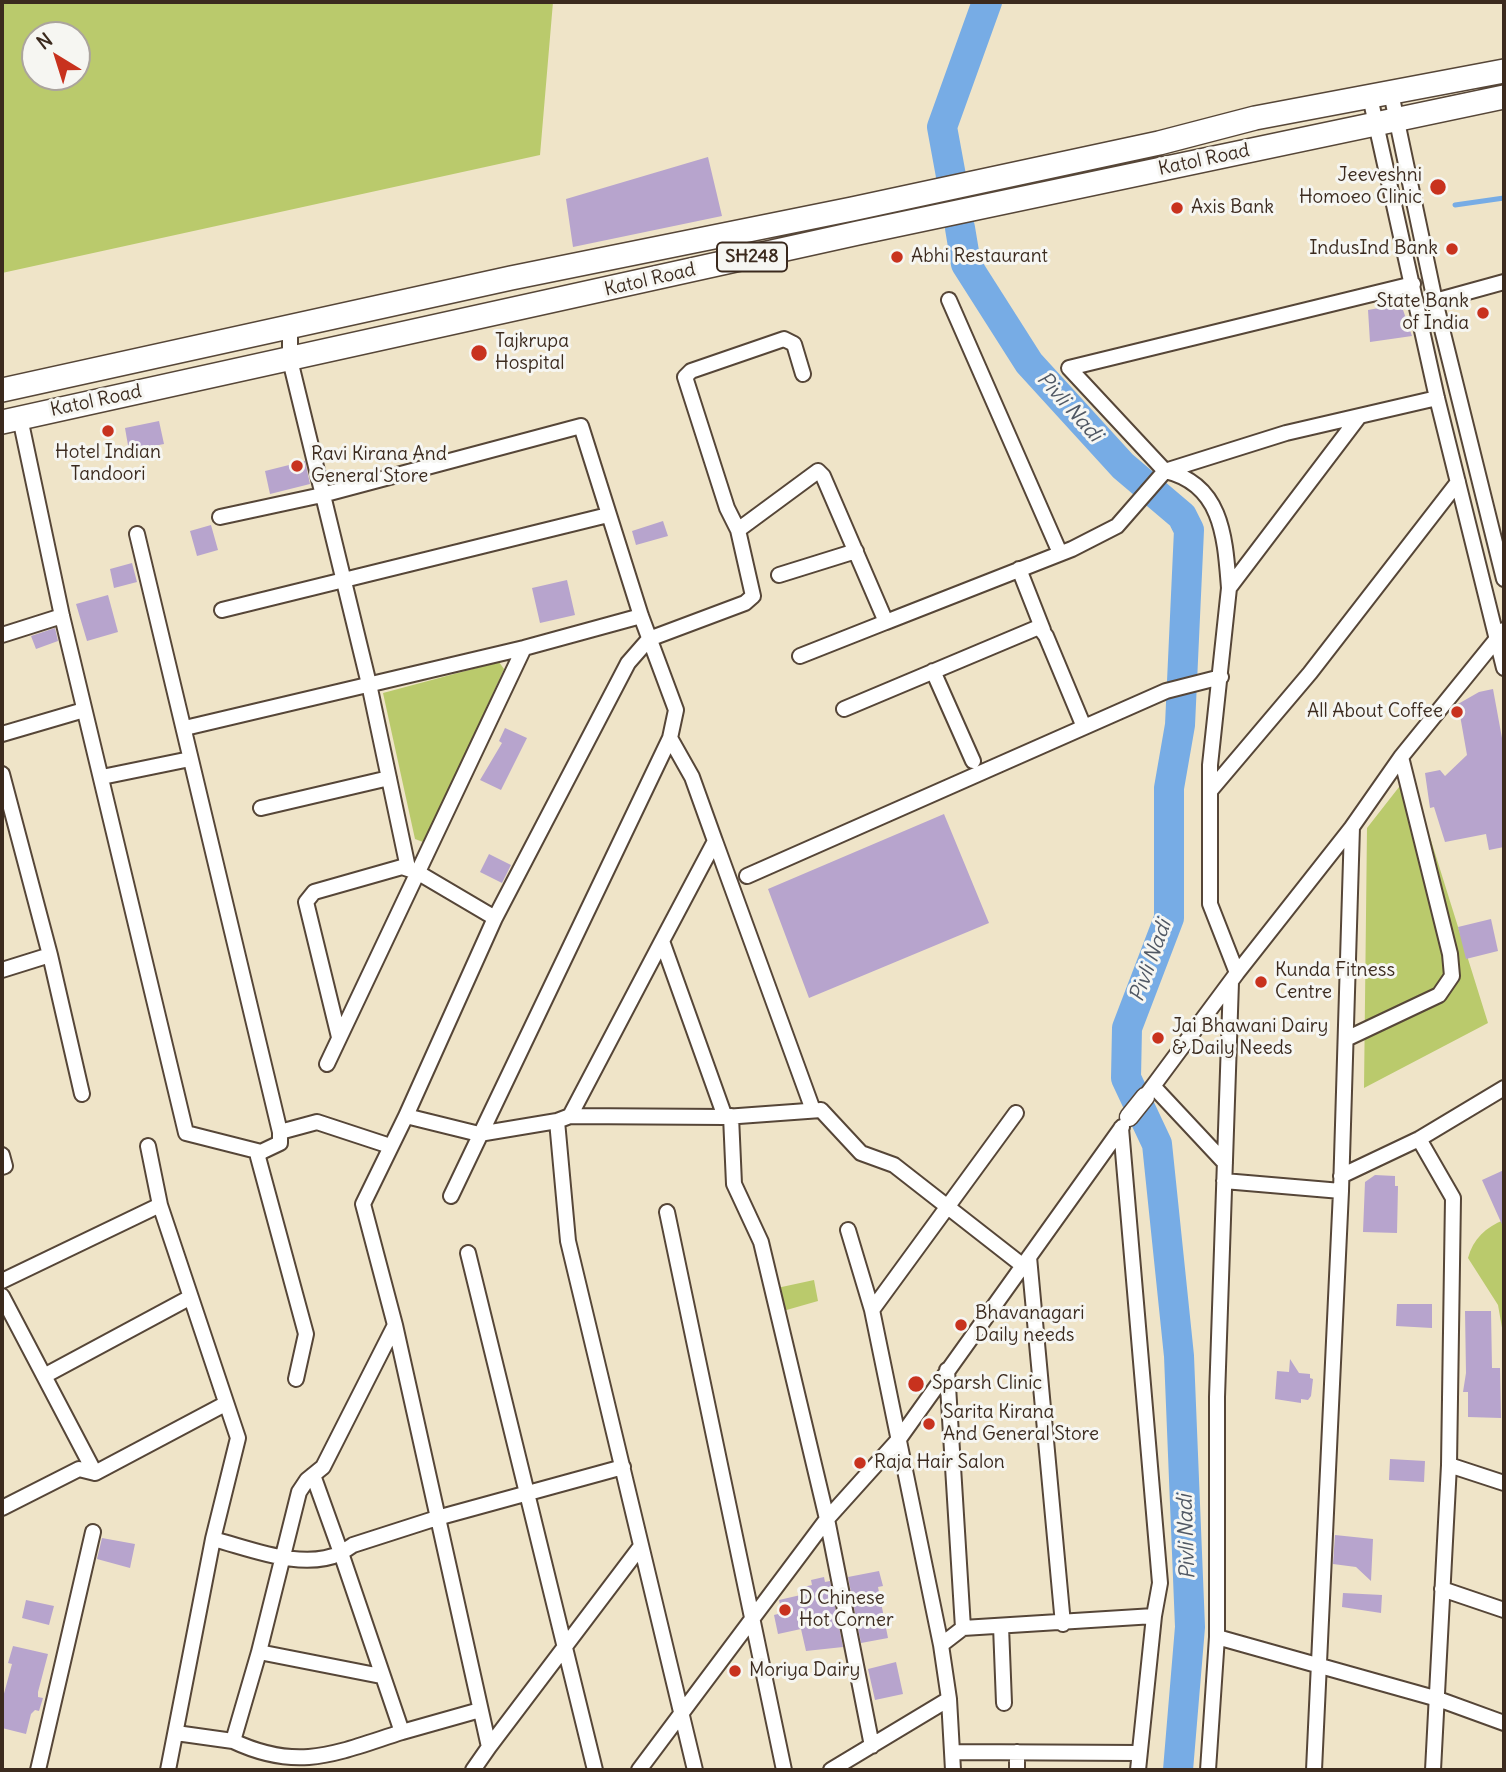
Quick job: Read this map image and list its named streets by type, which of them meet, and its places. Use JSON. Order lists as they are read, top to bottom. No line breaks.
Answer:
{"streets":{"main road":["Katol Road","SH248"]},"water":["Pivli Nadi"],"places":["Jeeveshni Homoeo Clinic","Axis Bank","IndusInd Bank","Abhi Restaurant","State Bank of India","Tajkrupa Hospital","Hotel Indian Tandoori","Ravi Kirana And General Store","All About Coffee","Kunda Fitness Centre","Jai Bhawani Dairy & Daily Needs","Bhavanagari Daily needs","Sparsh Clinic","Sarita Kirana And General Store","Raja Hair Salon","D Chinese Hot Corner","Moriya Dairy"],"north":"top left"}
